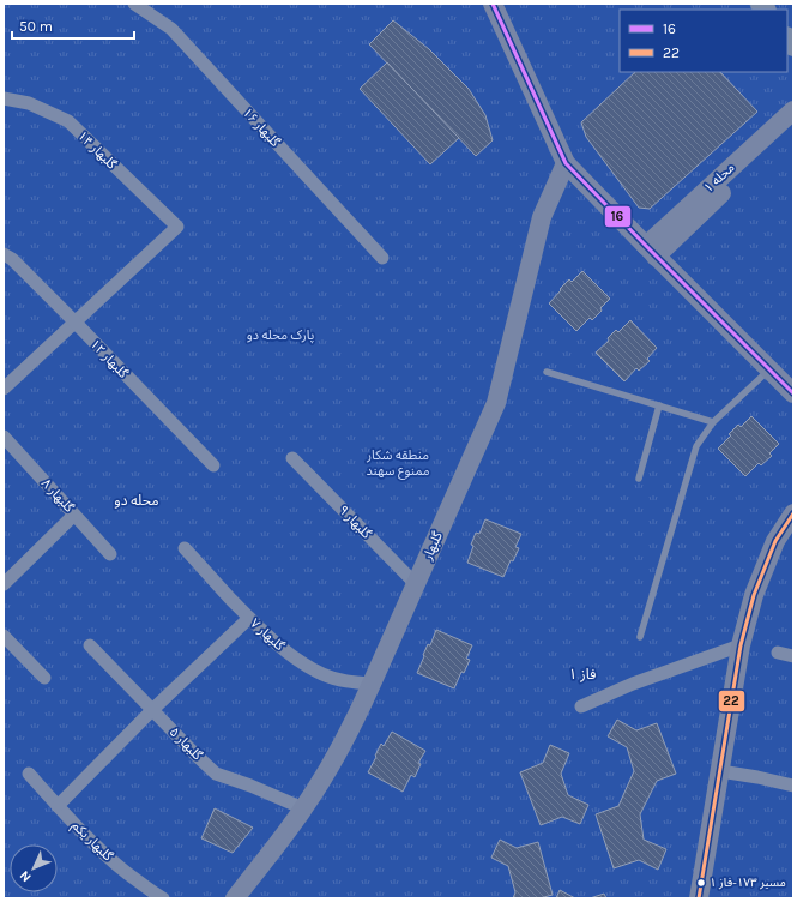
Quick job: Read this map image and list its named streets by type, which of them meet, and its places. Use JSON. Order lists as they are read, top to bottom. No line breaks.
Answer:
{"streets":{"street":["گلبهار ۱۶","گلبهار ۱۴","محله ۱","گلبهار ۱۲","گلبهار ۸","گلبهار ۹","گلبهار","گلبهار ۷","گلبهار ۵","گلبهار یکم"]},"crossings":[["گلبهار ۱۴","گلبهار ۱۲"],["گلبهار ۹","گلبهار"],["گلبهار","گلبهار ۷"],["گلبهار","گلبهار ۵"]],"districts":["محله دو","فاز ۱"],"parks":["پارک محله دو","منطقه شکار ممنوع سهند"],"places":["مسیر ۱۷۳-فاز ۱"],"lines":["transit line 16","transit line 22"],"legend":["16","22"],"scale_bar":"50 m","north":"bottom left"}
